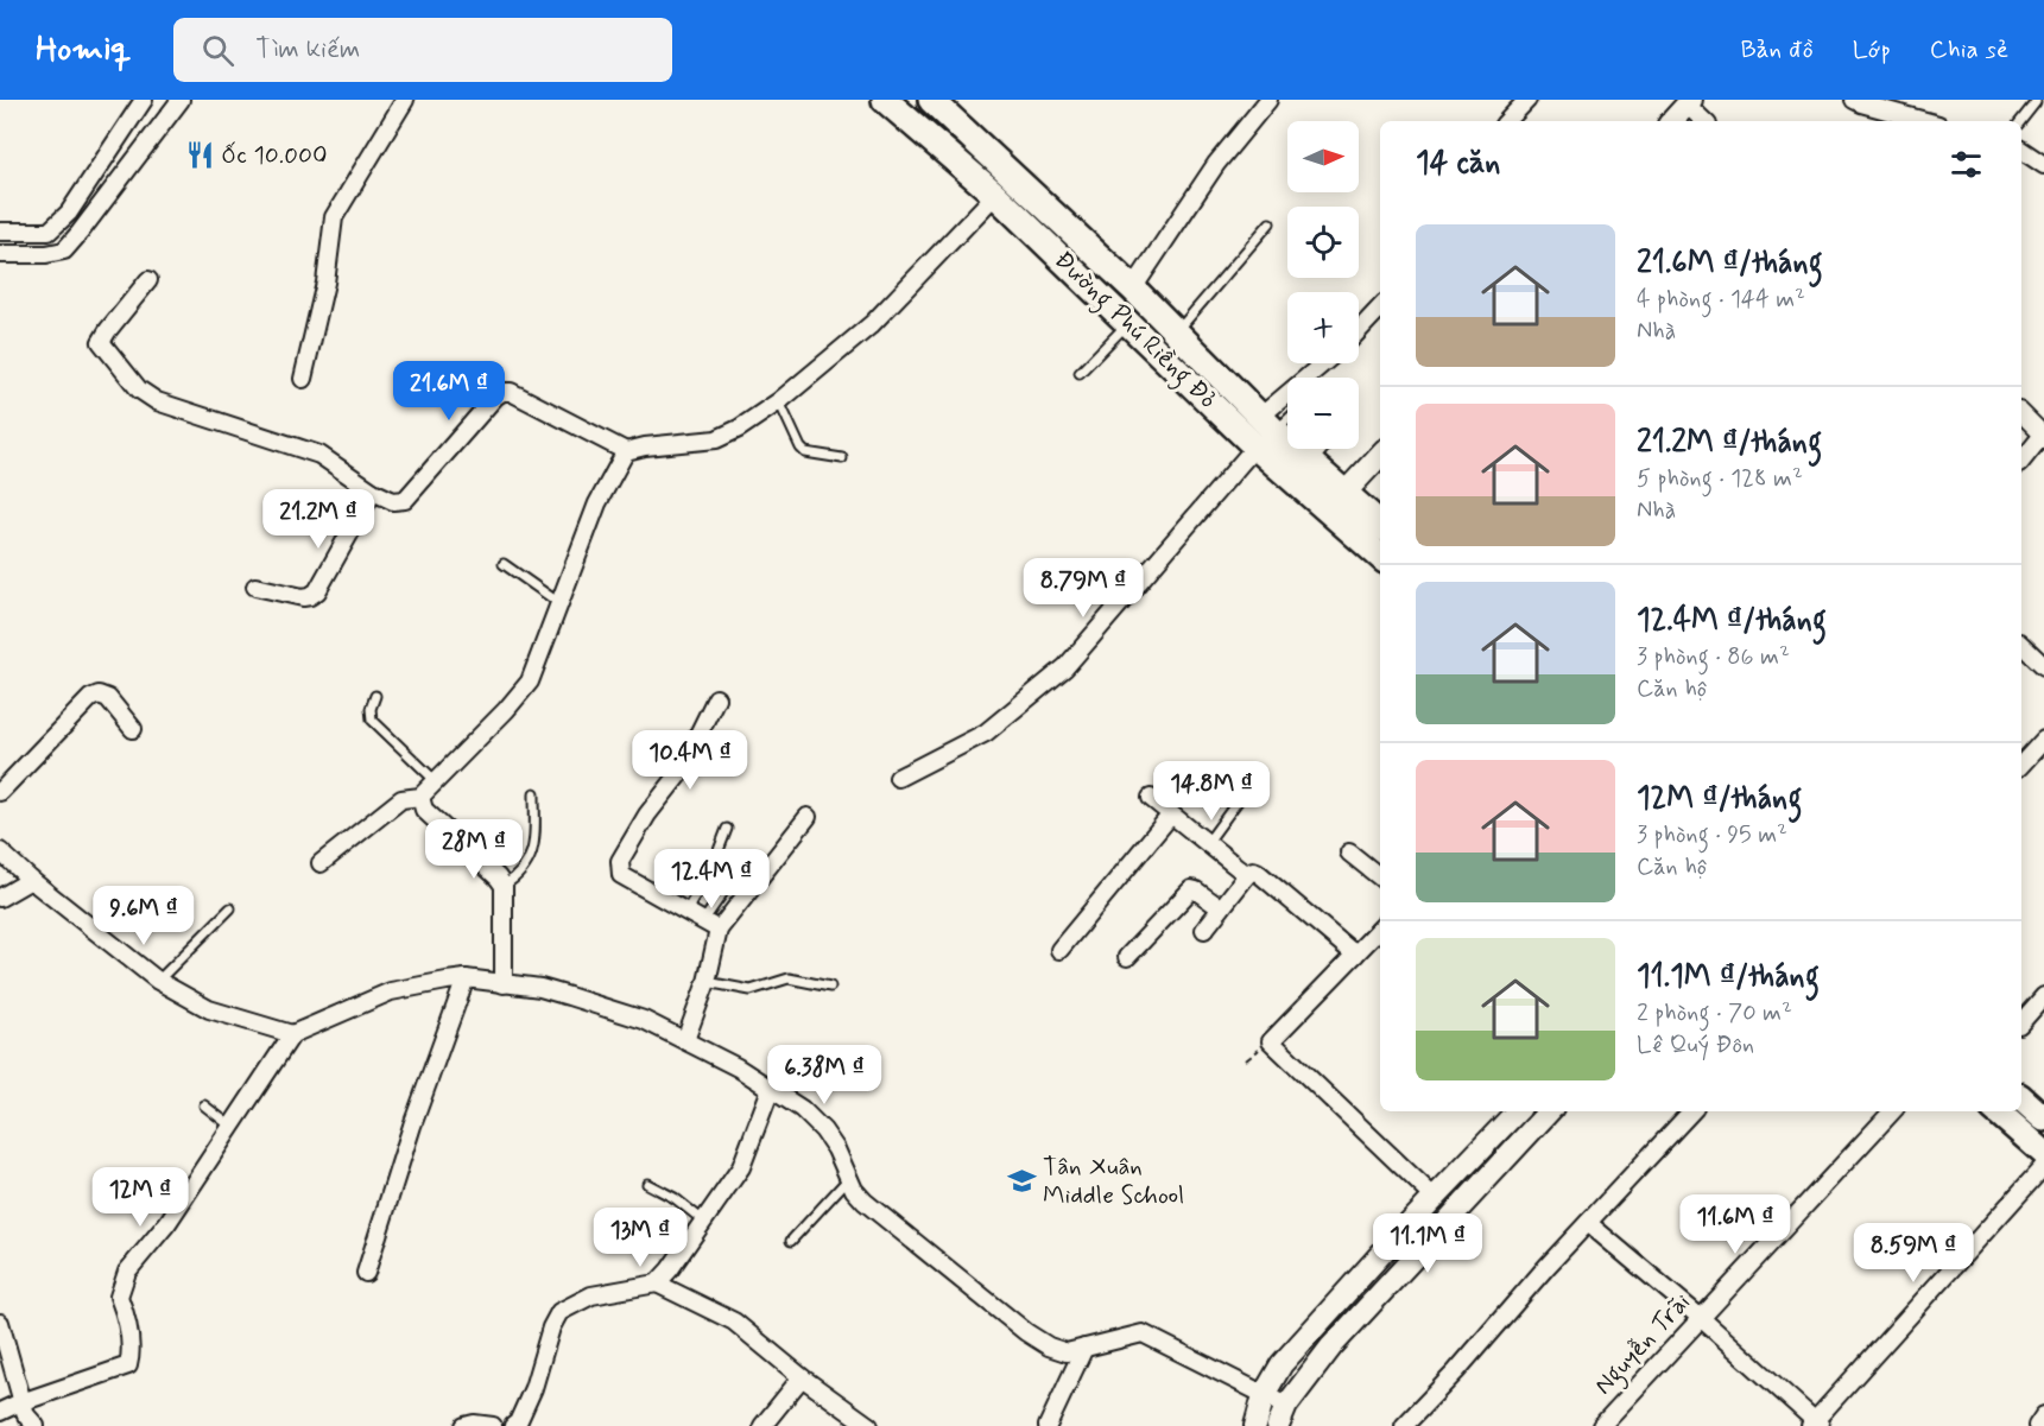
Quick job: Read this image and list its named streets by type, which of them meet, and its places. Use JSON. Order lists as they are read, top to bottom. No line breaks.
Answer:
{"streets":{"main road":["Đường Phú Riềng Đỏ"],"street":["Nguyễn Trãi"]},"places":{"restaurant":["Ốc 10.000"],"school or university":["Tân Xuân Middle School"]},"north":"right","page":{"header":"Homiq","search":"Tìm kiếm","nav":["Bản đồ","Lớp","Chia sẻ"],"map_buttons":["+","−"],"heading":"14 căn","list":[{"name":"21.6M ₫/tháng","note":"4 phòng · 144 m² · Nhà"},{"name":"21.2M ₫/tháng","note":"5 phòng · 128 m² · Nhà"},{"name":"12.4M ₫/tháng","note":"3 phòng · 86 m² · Căn hộ"},{"name":"12M ₫/tháng","note":"3 phòng · 95 m² · Căn hộ"},{"name":"11.1M ₫/tháng","note":"2 phòng · 70 m² · Lê Quý Đôn"}],"price":["21.6M ₫","21.2M ₫","8.79M ₫","10.4M ₫","14.8M ₫","28M ₫","12.4M ₫","9.6M ₫","6.38M ₫","12M ₫","11.6M ₫","13M ₫","11.1M ₫","8.59M ₫"]}}
